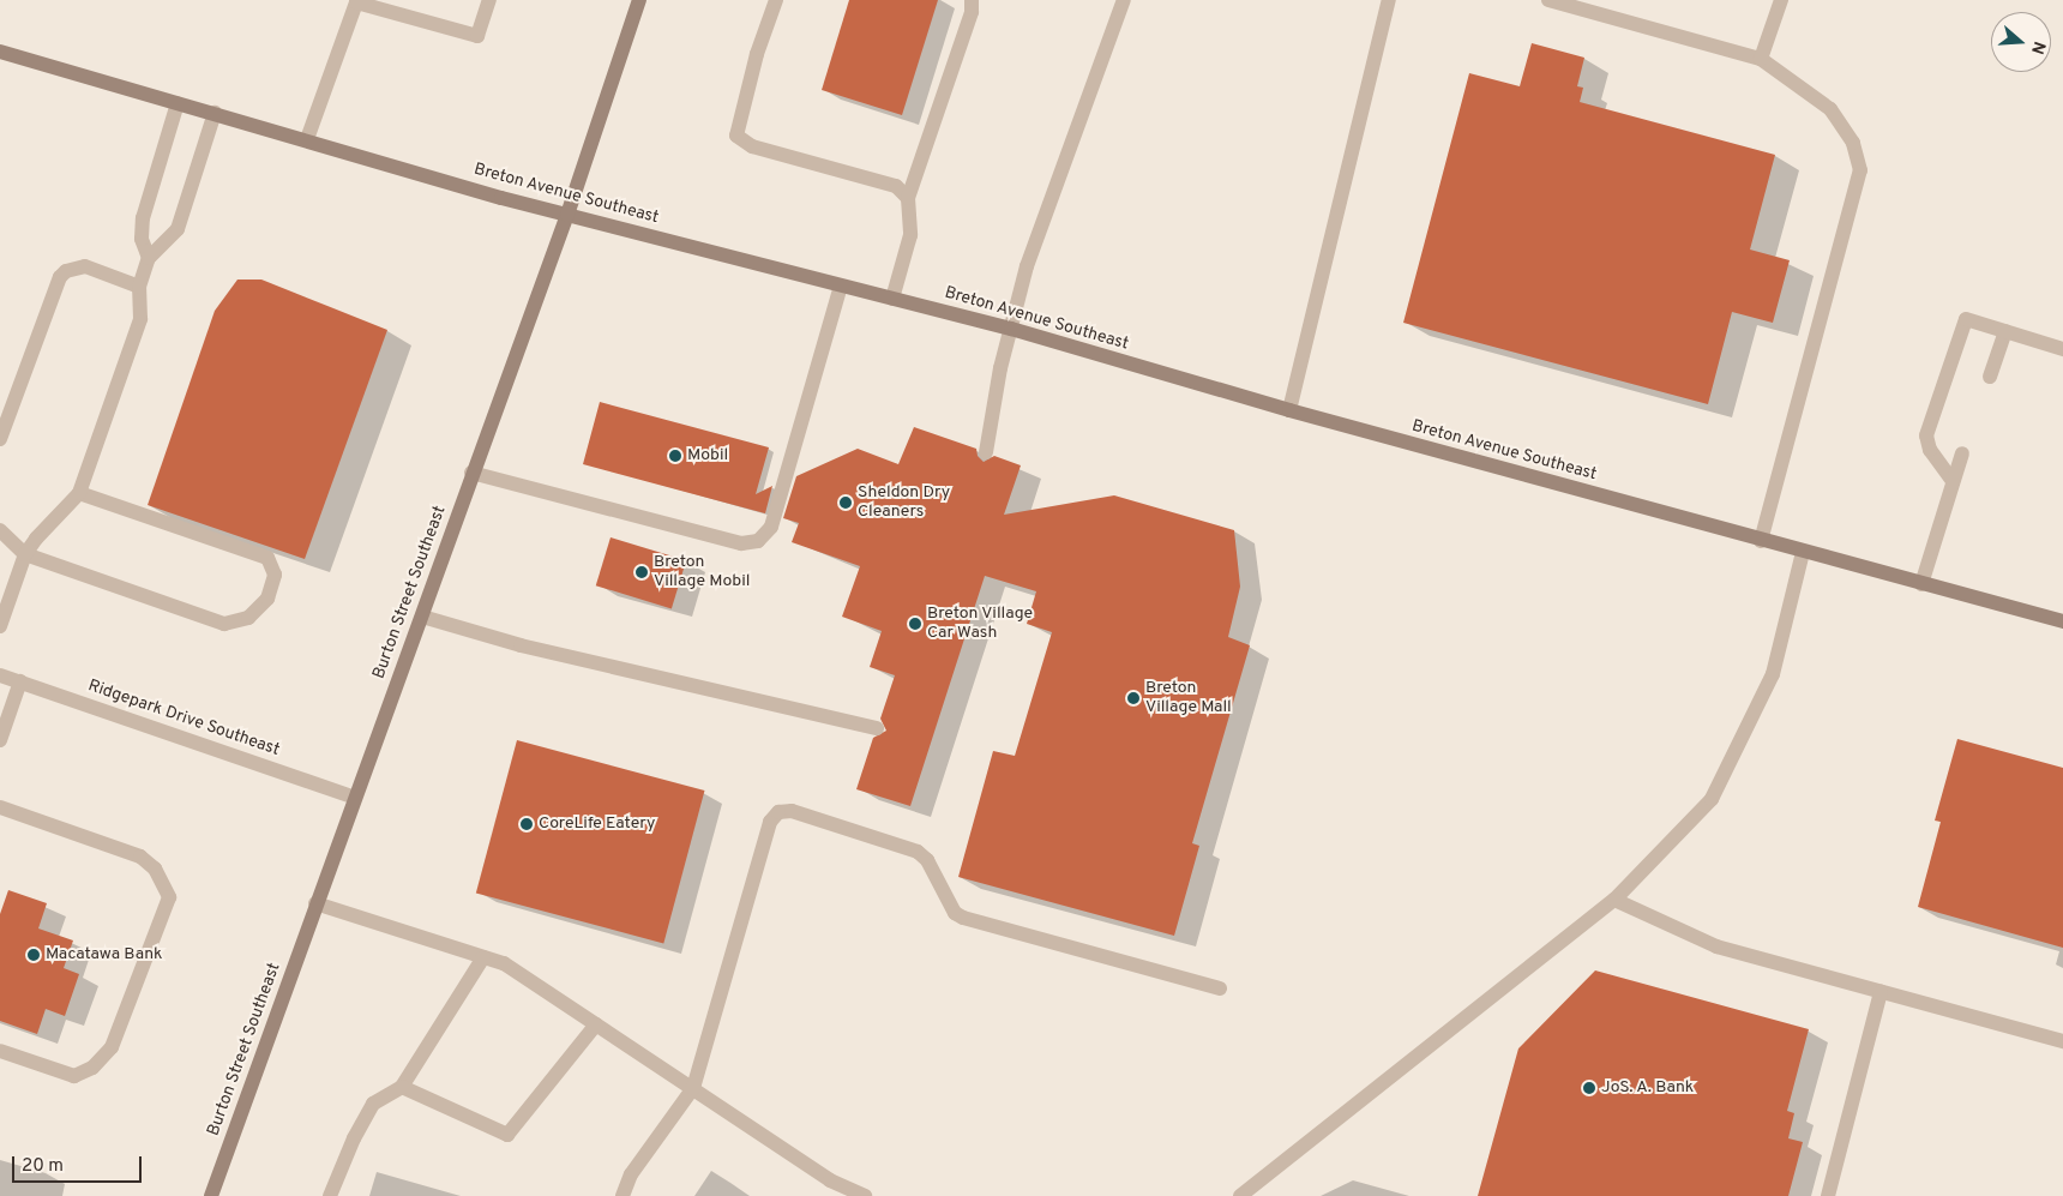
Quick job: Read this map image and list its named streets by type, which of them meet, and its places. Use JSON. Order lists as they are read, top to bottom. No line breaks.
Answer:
{"streets":{"main road":["Breton Avenue Southeast","Burton Street Southeast"],"street":["Ridgepark Drive Southeast"]},"crossings":[["Breton Avenue Southeast","Burton Street Southeast"],["Burton Street Southeast","Ridgepark Drive Southeast"]],"places":["Mobil","Sheldon Dry Cleaners","Breton Village Mobil","Breton Village Car Wash","Breton Village Mall","CoreLife Eatery","Macatawa Bank","JoS. A. Bank"],"scale_bar":"20 m","north":"right"}
